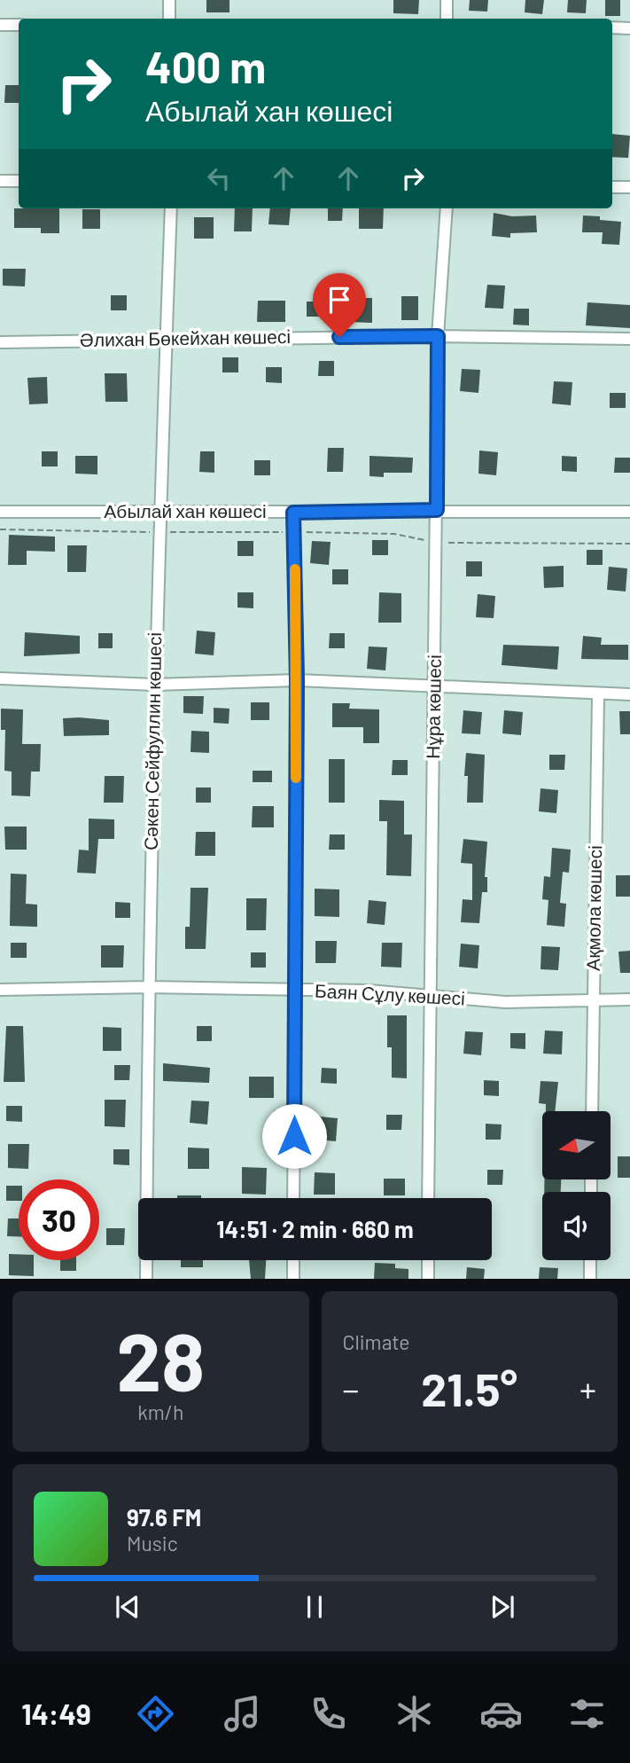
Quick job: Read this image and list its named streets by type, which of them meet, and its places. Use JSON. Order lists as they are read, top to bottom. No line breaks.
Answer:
{"streets":{"street":["Әлихан Бөкейхан көшесі","Абылай хан көшесі","Нұра көшесі","Сәкен Сейфуллин көшесі","Ақмола көшесі","Баян Сұлу көшесі"]},"crossings":[["Әлихан Бөкейхан көшесі","Нұра көшесі"],["Әлихан Бөкейхан көшесі","Сәкен Сейфуллин көшесі"],["Абылай хан көшесі","Нұра көшесі"],["Абылай хан көшесі","Сәкен Сейфуллин көшесі"],["Нұра көшесі","Баян Сұлу көшесі"],["Сәкен Сейфуллин көшесі","Баян Сұлу көшесі"],["Ақмола көшесі","Баян Сұлу көшесі"]],"north":"left","page":{"turn":["400 m","Абылай хан көшесі"],"limit":"30","trip":"14:51 · 2 min · 660 m","tile":[["28","km/h"],"Climate"],"heat":["−","21.5°","+"],"song":["97.6 FM","Music"],"tabs":"14:49"}}
